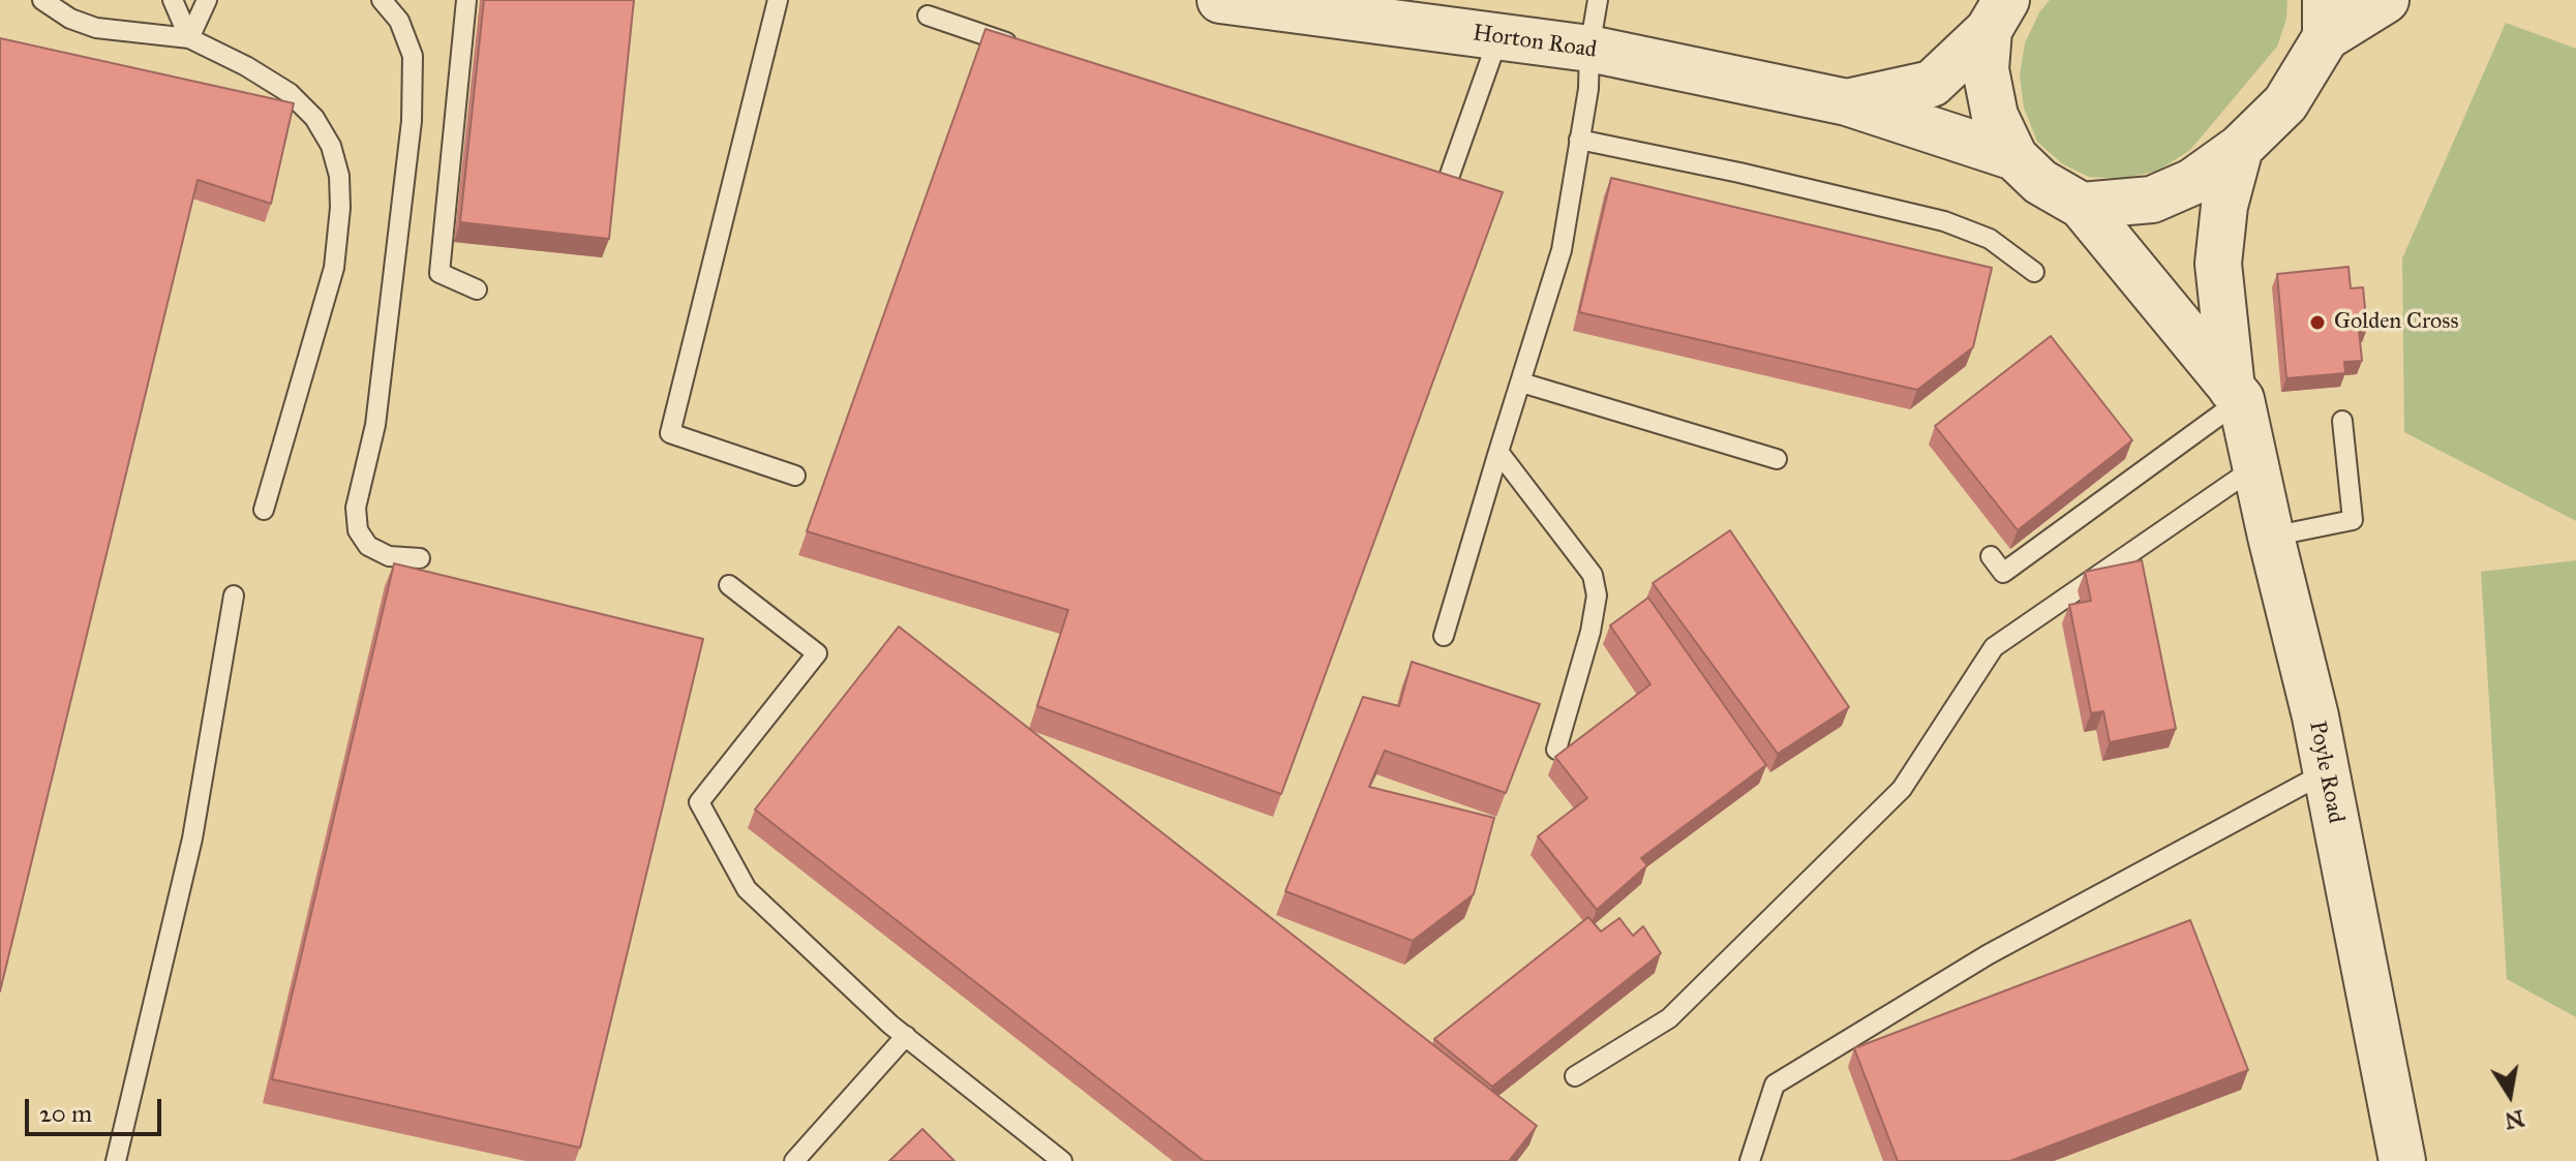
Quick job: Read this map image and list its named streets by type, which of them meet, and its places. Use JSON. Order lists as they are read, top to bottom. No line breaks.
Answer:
{"streets":{"street":["Horton Road","Poyle Road"]},"places":["Golden Cross"],"scale_bar":"20 m","north":"bottom"}
